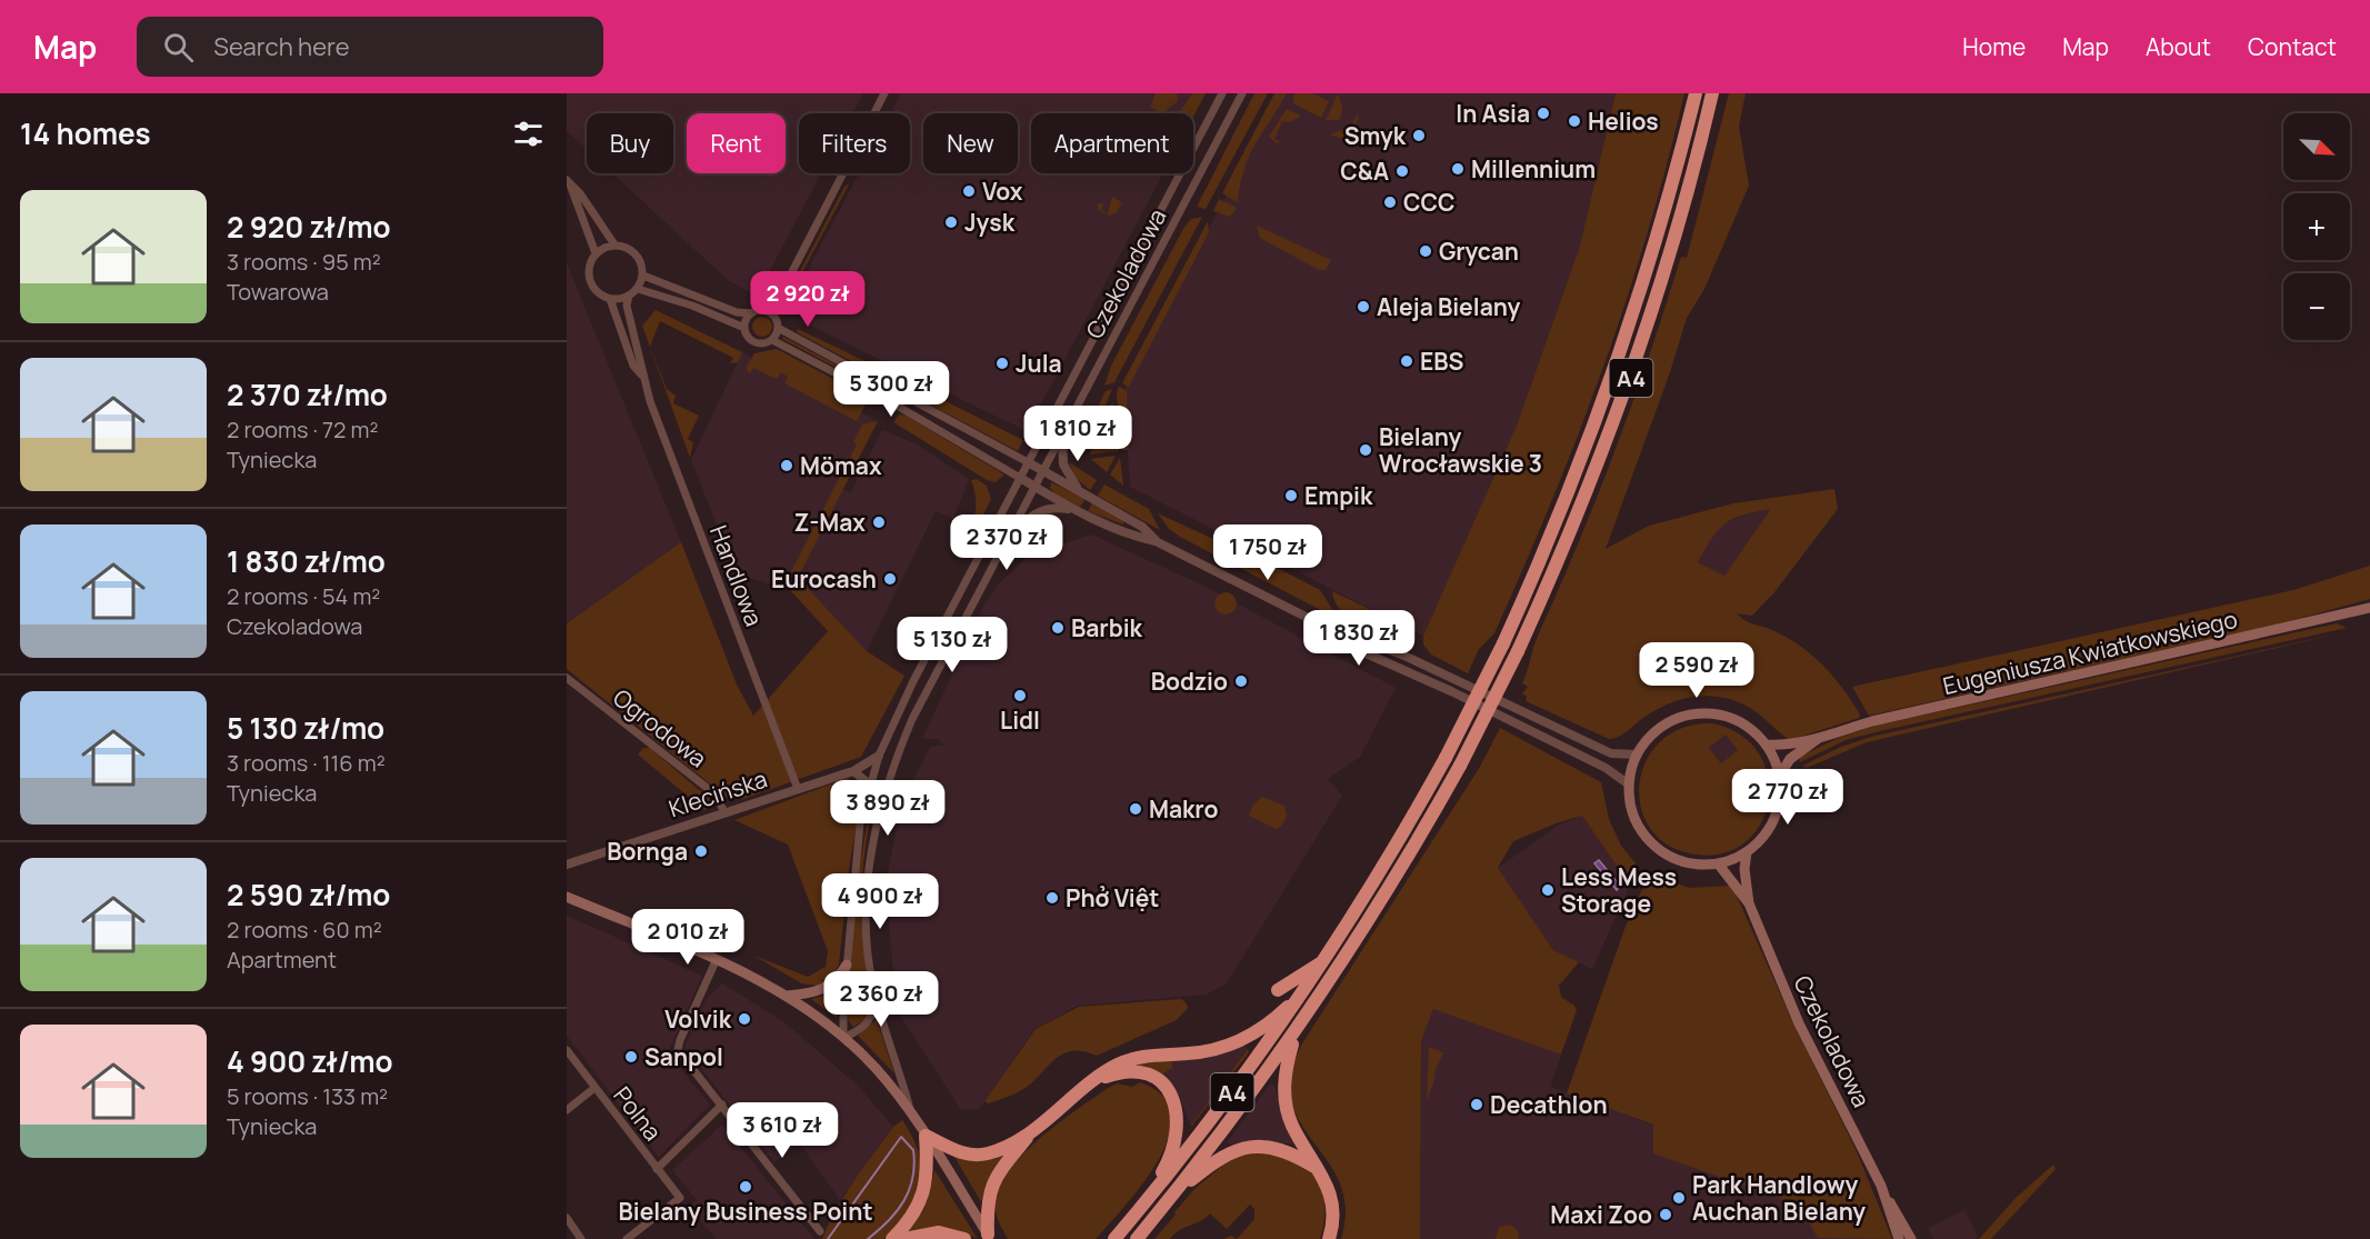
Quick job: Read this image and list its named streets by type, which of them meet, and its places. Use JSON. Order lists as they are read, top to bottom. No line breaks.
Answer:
{"streets":{"highway":["A4"],"main road":["Czekoladowa","Eugeniusza Kwiatkowskiego"],"street":["Handlowa","Ogrodowa","Klecińska","Polna"]},"crossings":[["Czekoladowa","Eugeniusza Kwiatkowskiego"],["Czekoladowa","Klecińska"],["Handlowa","Klecińska"],["Ogrodowa","Klecińska"]],"places":["In Asia","Helios","Smyk","Millennium","C&A","Vox","CCC","Jysk","Grycan","Aleja Bielany","EBS","Jula","Bielany Wrocławskie 3","Mömax","Empik","Z-Max","Eurocash","Barbik","Bodzio","Lidl","Makro","Bornga","Less Mess Storage","Phở Việt","Volvik","Sanpol","Decathlon","Bielany Business Point","Park Handlowy Auchan Bielany","Maxi Zoo"],"north":"bottom right","page":{"header":"Map","search":"Search here","nav":["Home","Map","About","Contact"],"heading":"14 homes","map_buttons":["+","−"],"chip":["Buy","Rent","Filters","New","Apartment"],"list":[{"name":"2 920 zł/mo","note":"3 rooms · 95 m² · Towarowa"},{"name":"2 370 zł/mo","note":"2 rooms · 72 m² · Tyniecka"},{"name":"1 830 zł/mo","note":"2 rooms · 54 m² · Czekoladowa"},{"name":"5 130 zł/mo","note":"3 rooms · 116 m² · Tyniecka"},{"name":"2 590 zł/mo","note":"2 rooms · 60 m² · Apartment"},{"name":"4 900 zł/mo","note":"5 rooms · 133 m² · Tyniecka"}],"price":["2 920 zł","5 300 zł","1 810 zł","2 370 zł","1 750 zł","1 830 zł","5 130 zł","2 590 zł","2 770 zł","3 890 zł","4 900 zł","2 010 zł","2 360 zł","3 610 zł"]}}
